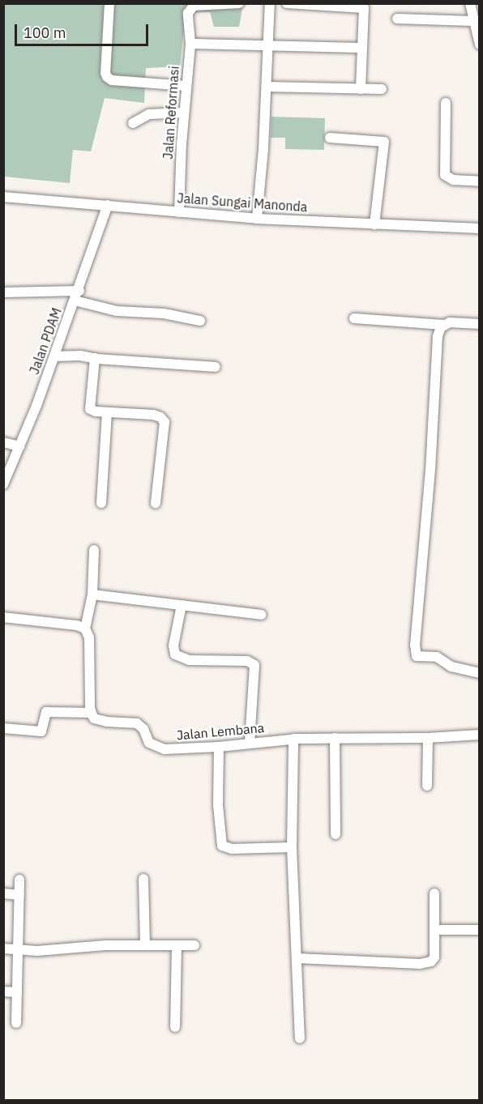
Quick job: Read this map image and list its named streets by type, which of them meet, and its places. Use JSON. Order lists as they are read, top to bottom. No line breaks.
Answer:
{"streets":{"street":["Jalan Reformasi","Jalan Sungai Manonda","Jalan PDAM","Jalan Lembana"]},"crossings":[["Jalan Reformasi","Jalan Sungai Manonda"],["Jalan Sungai Manonda","Jalan PDAM"]],"scale_bar":"100 m"}
